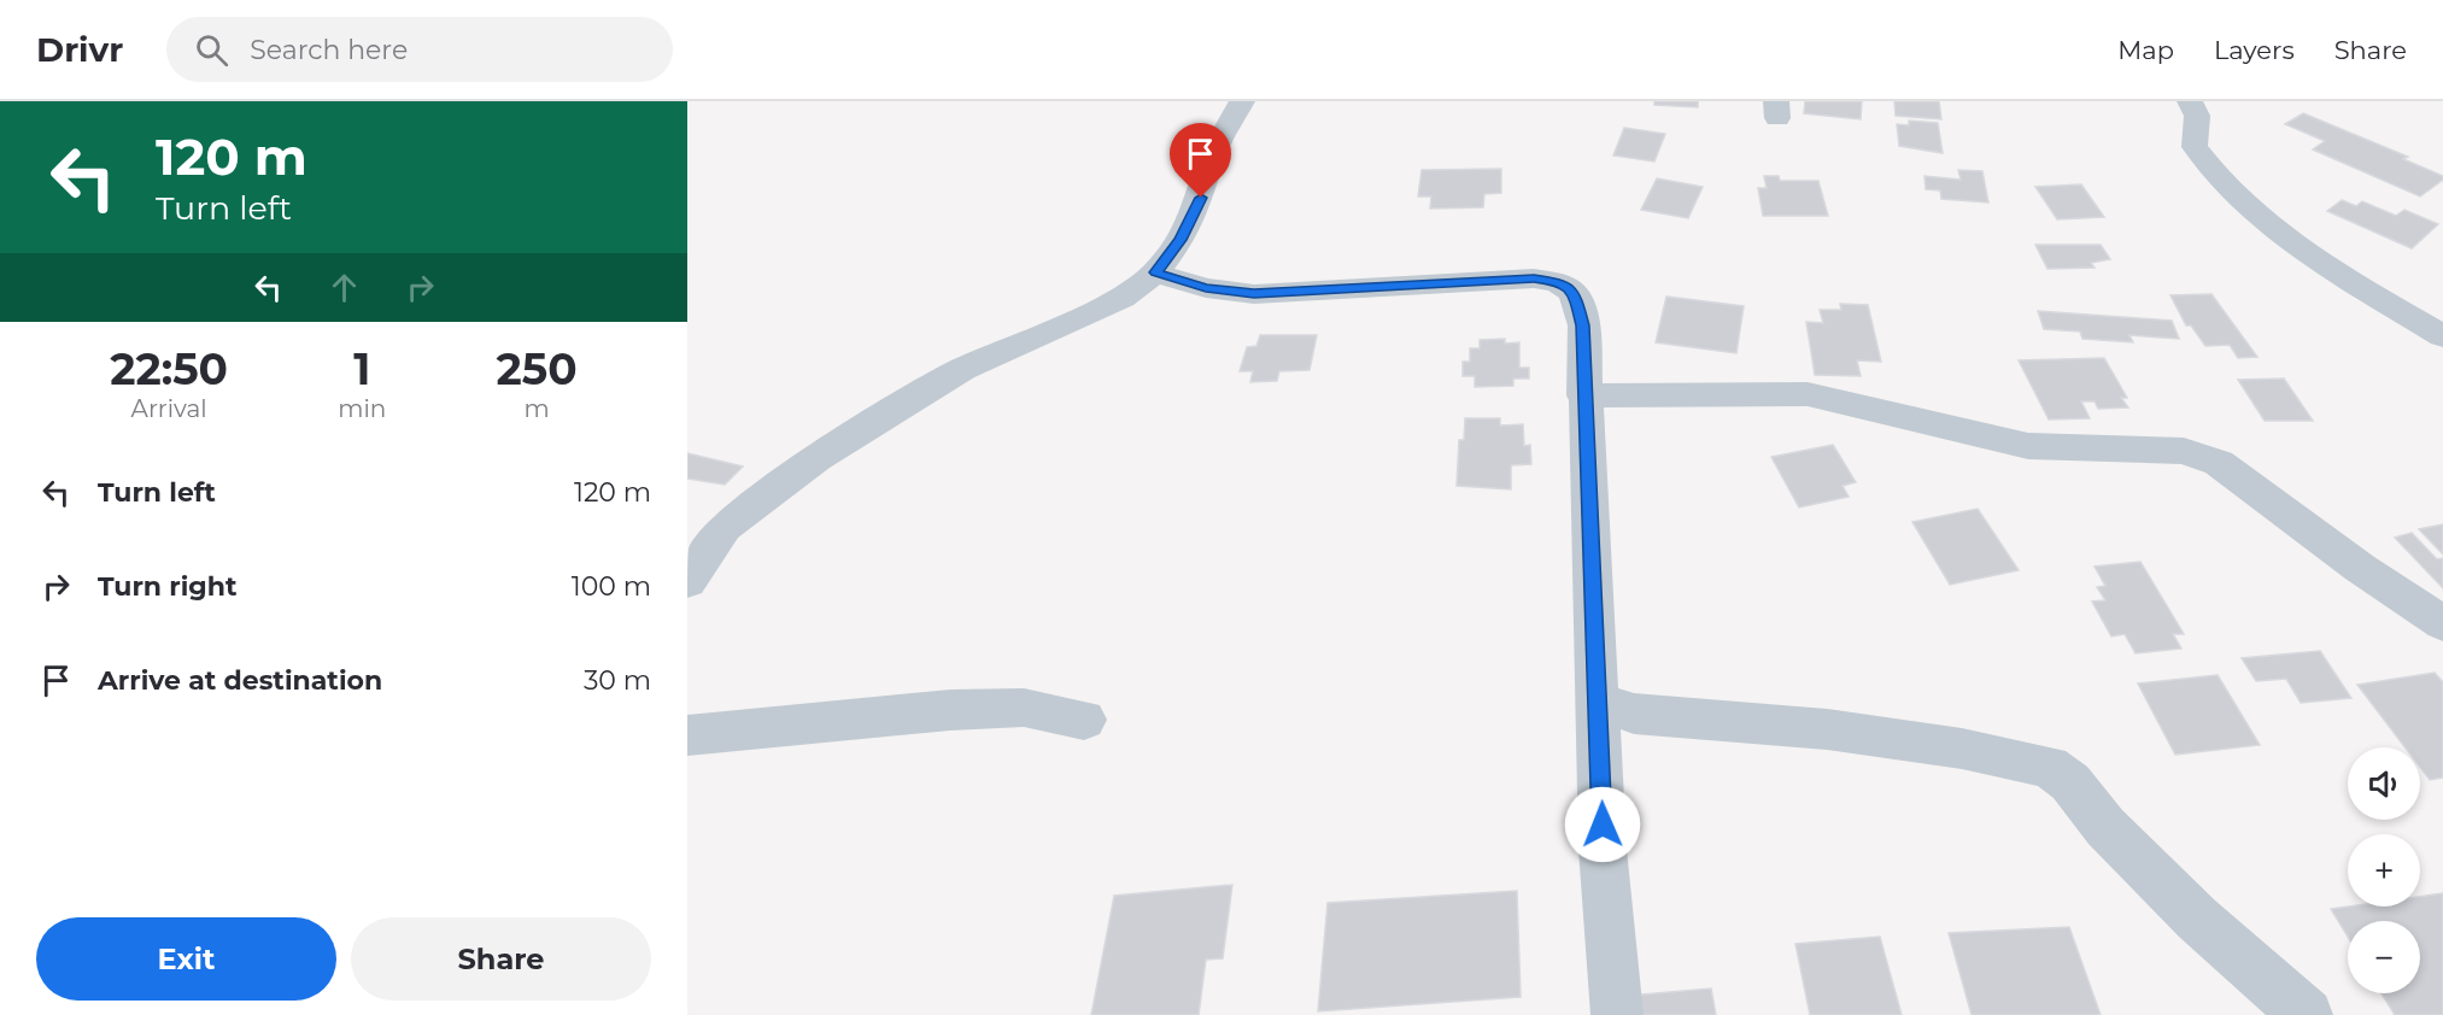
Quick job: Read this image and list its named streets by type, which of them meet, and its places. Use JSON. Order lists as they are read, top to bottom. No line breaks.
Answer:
{"page":{"header":"Drivr","search":"Search here","nav":["Map","Layers","Share"],"turn":["120 m","Turn left"],"eta":["22:50","Arrival","1","min","250","m"],"list":[{"name":"Turn left","value":"120 m"},{"name":"Turn right","value":"100 m"},{"name":"Arrive at destination","value":"30 m"}],"map_buttons":["+","−"],"buttons":["Exit","Share"]}}
